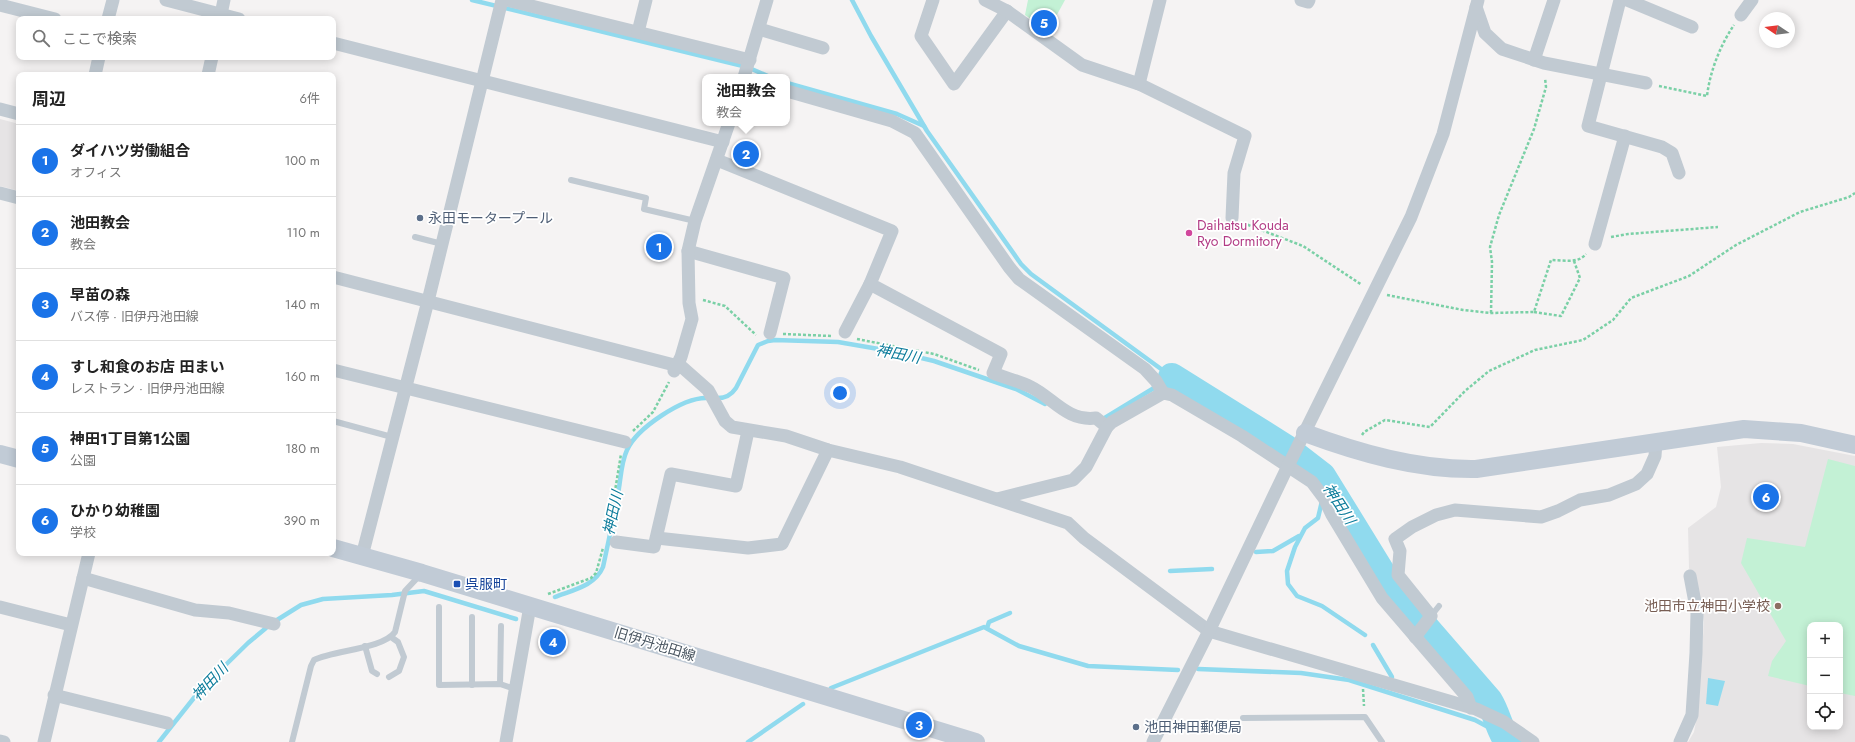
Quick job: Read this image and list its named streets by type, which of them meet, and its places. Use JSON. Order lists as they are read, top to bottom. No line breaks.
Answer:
{"streets":{"street":["旧伊丹池田線"]},"water":["神田川"],"places":{"other":["永田モータープール","Daihatsu Kouda Ryo Dormitory","池田市立神田小学校","池田神田郵便局"],"transit":["呉服町"]},"north":"left","page":{"pins":["5","2","1","6","4","3"],"search":"ここで検索","heading":["周辺","6件"],"popup":["池田教会","教会"],"list":[{"mark":"1","name":"ダイハツ労働組合","note":"オフィス","value":"100 m"},{"mark":"2","name":"池田教会","note":"教会","value":"110 m"},{"mark":"3","name":"早苗の森","note":"バス停 · 旧伊丹池田線","value":"140 m"},{"mark":"4","name":"すし和食のお店 田まい","note":"レストラン · 旧伊丹池田線","value":"160 m"},{"mark":"5","name":"神田1丁目第1公園","note":"公園","value":"180 m"},{"mark":"6","name":"ひかり幼稚園","note":"学校","value":"390 m"}],"map_buttons":["+","−"]}}
